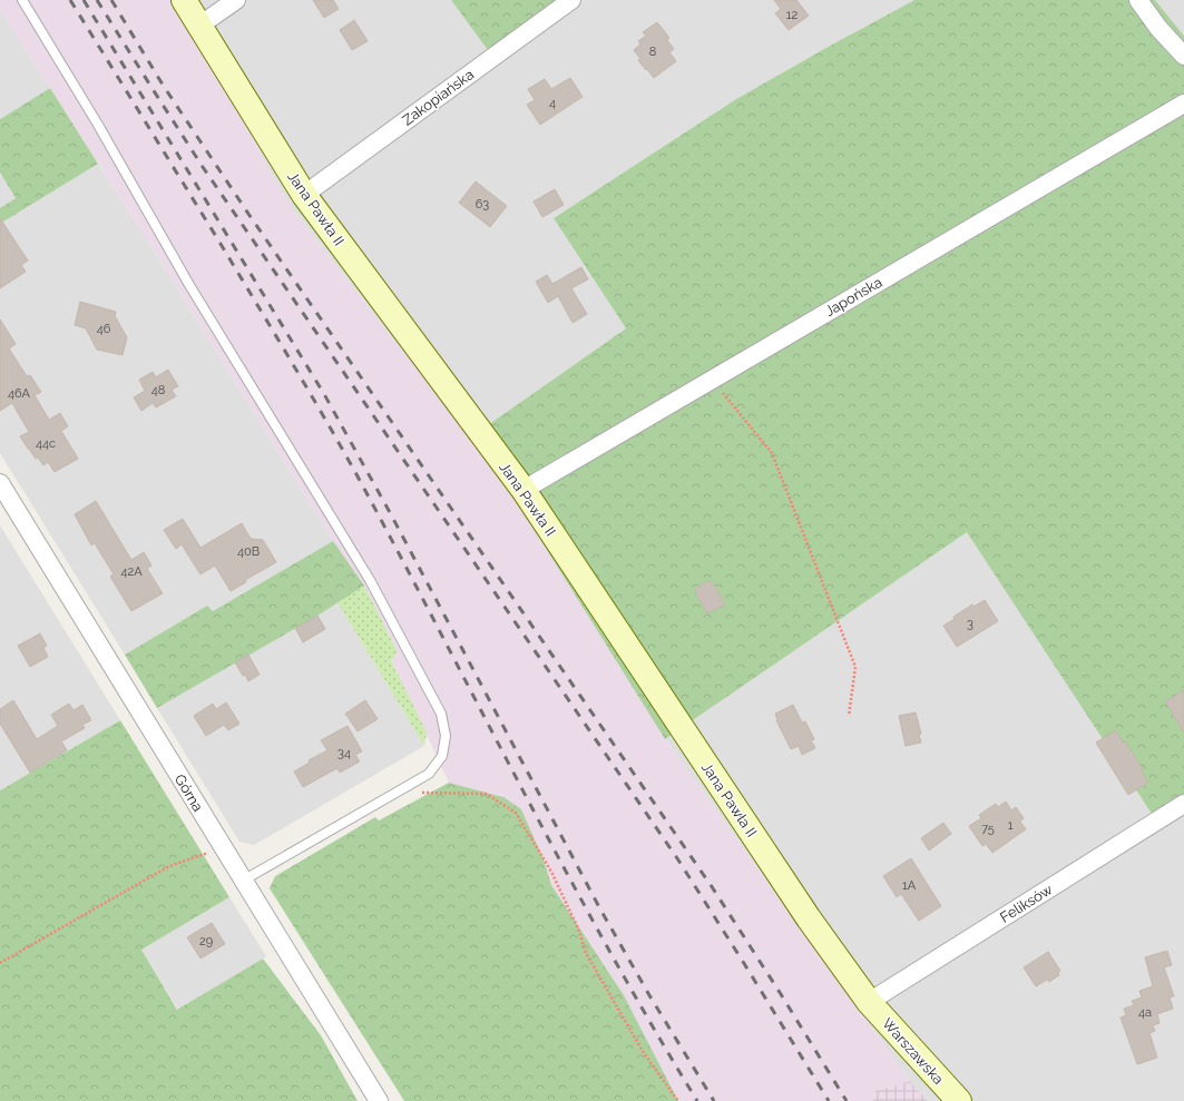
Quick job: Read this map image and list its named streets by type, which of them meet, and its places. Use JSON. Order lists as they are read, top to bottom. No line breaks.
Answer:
{"streets":{"main road":["Jana Pawła II","Warszawska"],"street":["Zakopiańska","Japońska","Górna","Feliksów"]},"crossings":[["Zakopiańska","Jana Pawła II"],["Jana Pawła II","Japońska"],["Jana Pawła II","Feliksów"],["Jana Pawła II","Warszawska"],["Feliksów","Warszawska"]],"house_numbers":["12","8","4","63","46","48","46A","44c","40B","42A","3","34","1","75","1A","29","4a"]}
